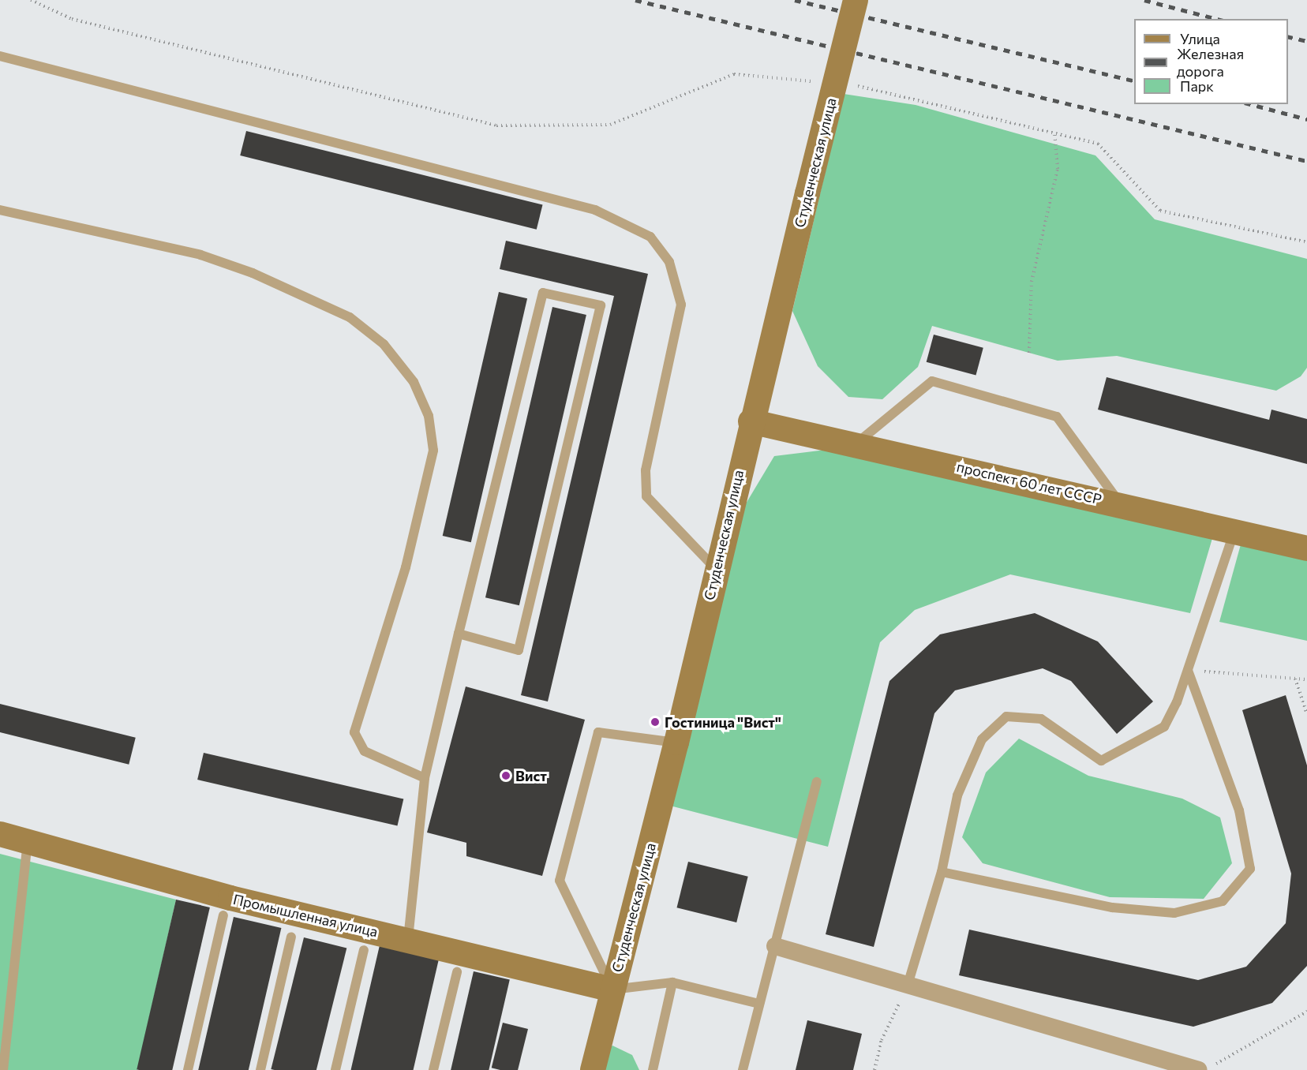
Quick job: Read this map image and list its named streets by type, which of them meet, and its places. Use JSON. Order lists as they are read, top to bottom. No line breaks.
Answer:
{"streets":{"street":["Студенческая улица","проспект 60 лет СССР","Промышленная улица"]},"crossings":[["Студенческая улица","проспект 60 лет СССР"],["Студенческая улица","Промышленная улица"]],"places":["Гостиница \"Вист\"","Вист"],"legend":["Улица","Железная дорога","Парк"]}
